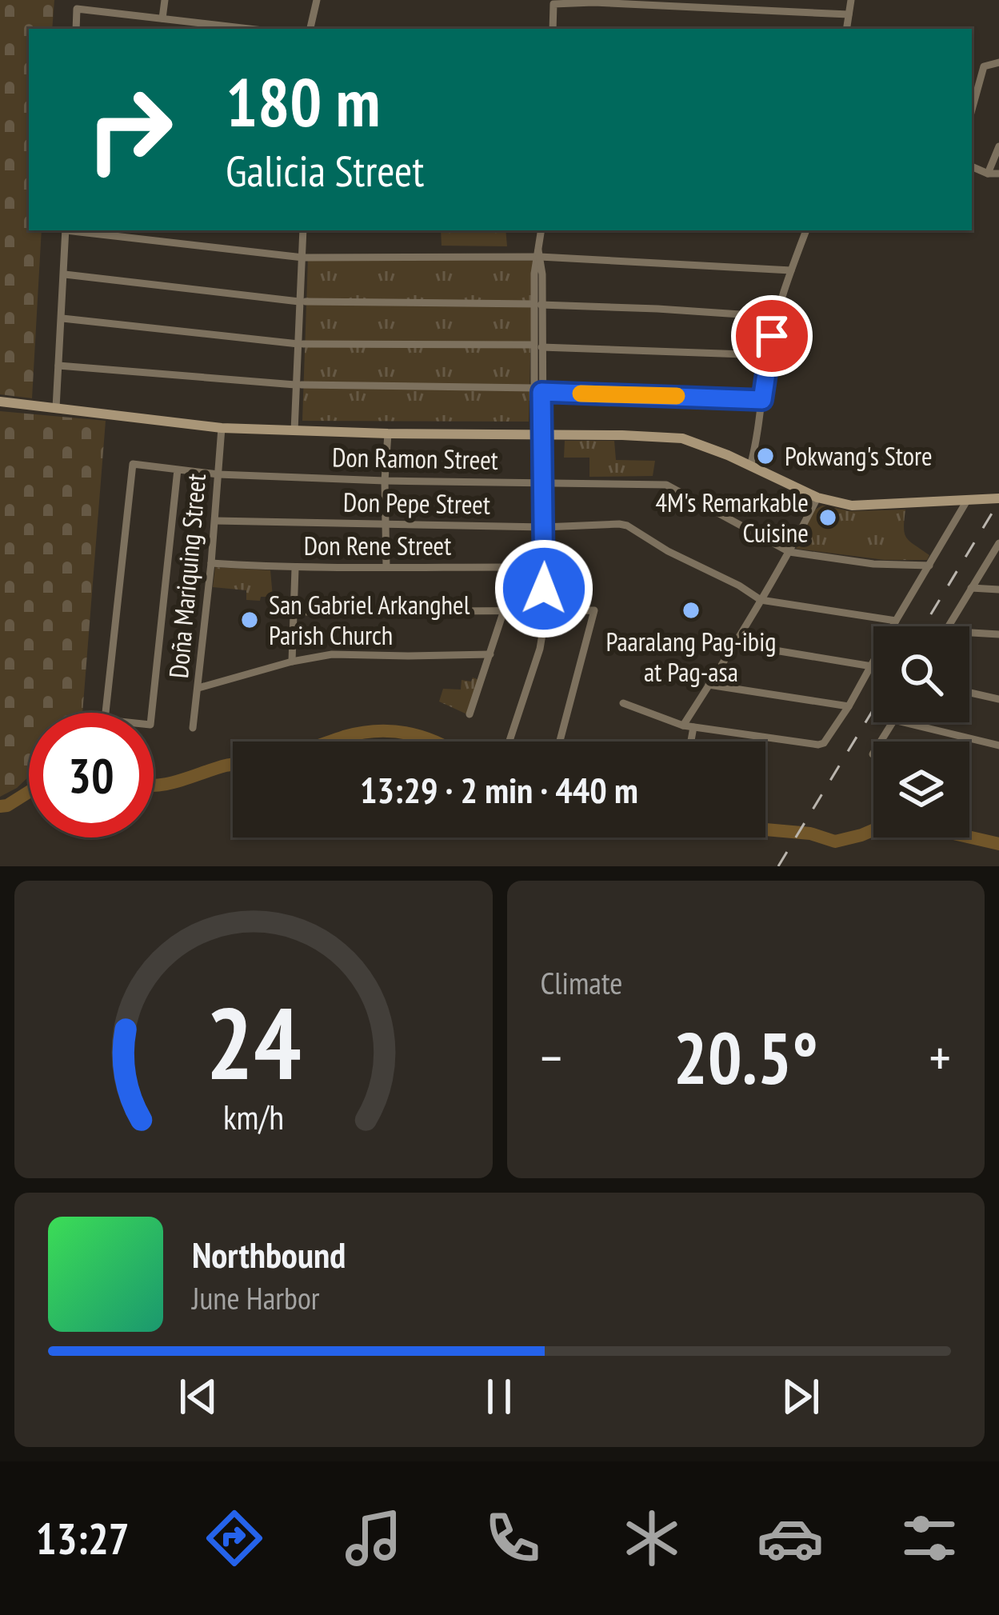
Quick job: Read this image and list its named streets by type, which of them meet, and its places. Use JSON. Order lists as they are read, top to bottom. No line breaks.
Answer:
{"streets":{"street":["Don Ramon Street","Don Pepe Street","Don Rene Street","Doña Mariquing Street"]},"crossings":[["Don Ramon Street","Doña Mariquing Street"],["Don Pepe Street","Doña Mariquing Street"],["Don Rene Street","Doña Mariquing Street"]],"places":["Pokwang's Store","4M's Remarkable Cuisine","Paaralang Pag-ibig at Pag-asa","San Gabriel Arkanghel Parish Church"],"page":{"turn":["180 m","Galicia Street"],"limit":"30","trip":"13:29 · 2 min · 440 m","tile":"Climate","heat":["−","20.5°","+"],"song":["Northbound","June Harbor"],"tabs":"13:27","gauge":["24","km/h"]}}
